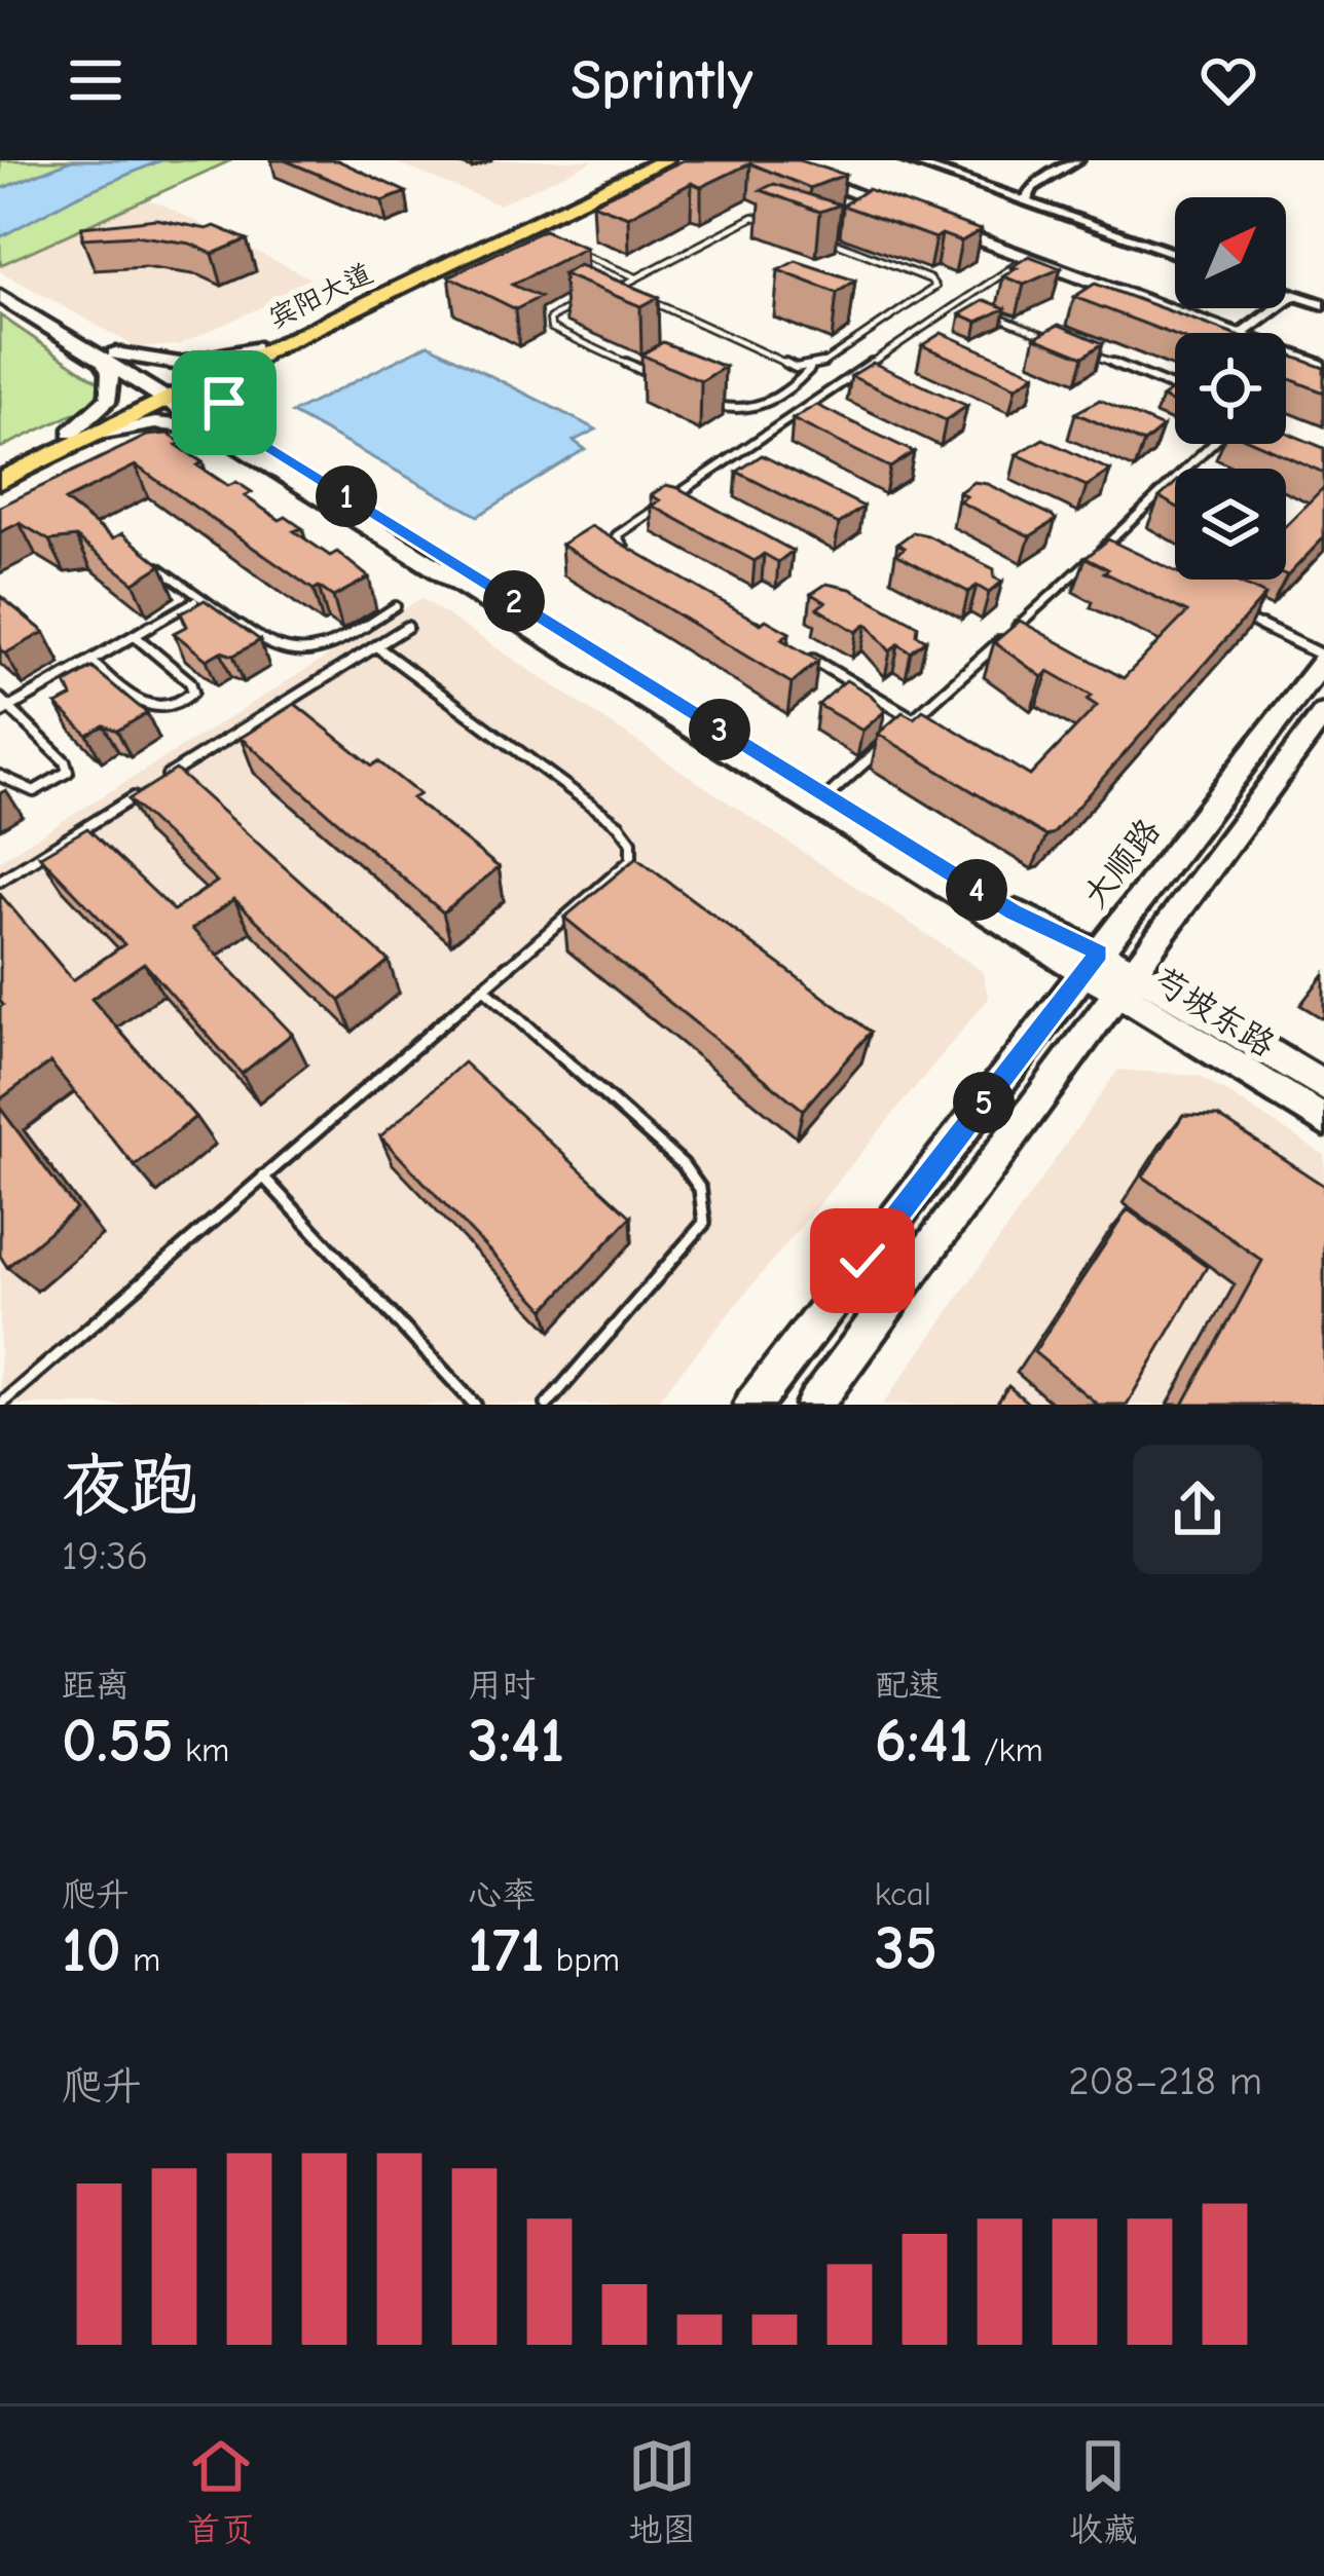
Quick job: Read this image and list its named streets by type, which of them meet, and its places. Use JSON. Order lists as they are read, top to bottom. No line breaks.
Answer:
{"streets":{"highway":["宾阳大道"],"street":["大顺路","芍坡东路"]},"crossings":[["宾阳大道","芍坡东路"],["大顺路","芍坡东路"]],"north":"top right","page":{"header":"Sprintly","pins":["1","2","3","4","5"],"heading":["夜跑","19:36"],"stats":[["距离","0.55 km"],["用时","3:41"],["配速","6:41 /km"],["爬升","10 m"],["心率","171 bpm"],["kcal","35"]],"chart":["爬升","208–218 m"],"tabs":["首页","地图","收藏"]}}
